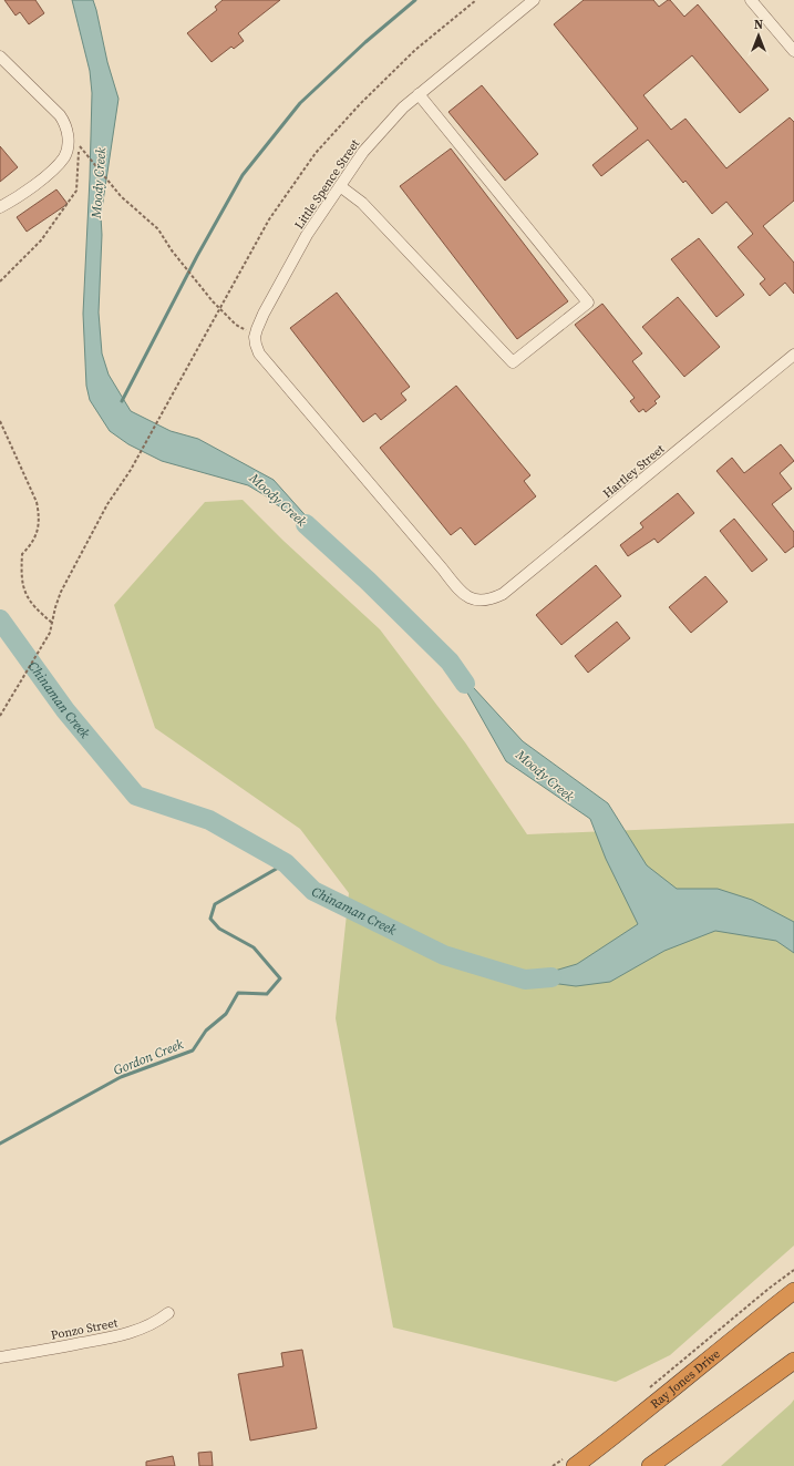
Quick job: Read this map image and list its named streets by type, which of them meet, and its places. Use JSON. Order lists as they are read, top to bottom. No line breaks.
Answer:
{"streets":{"highway":["Ray Jones Drive"],"street":["Little Spence Street","Hartley Street","Ponzo Street"]},"crossings":[["Little Spence Street","Hartley Street"]],"water":["Moody Creek","Chinaman Creek","Gordon Creek"],"north":"top"}
